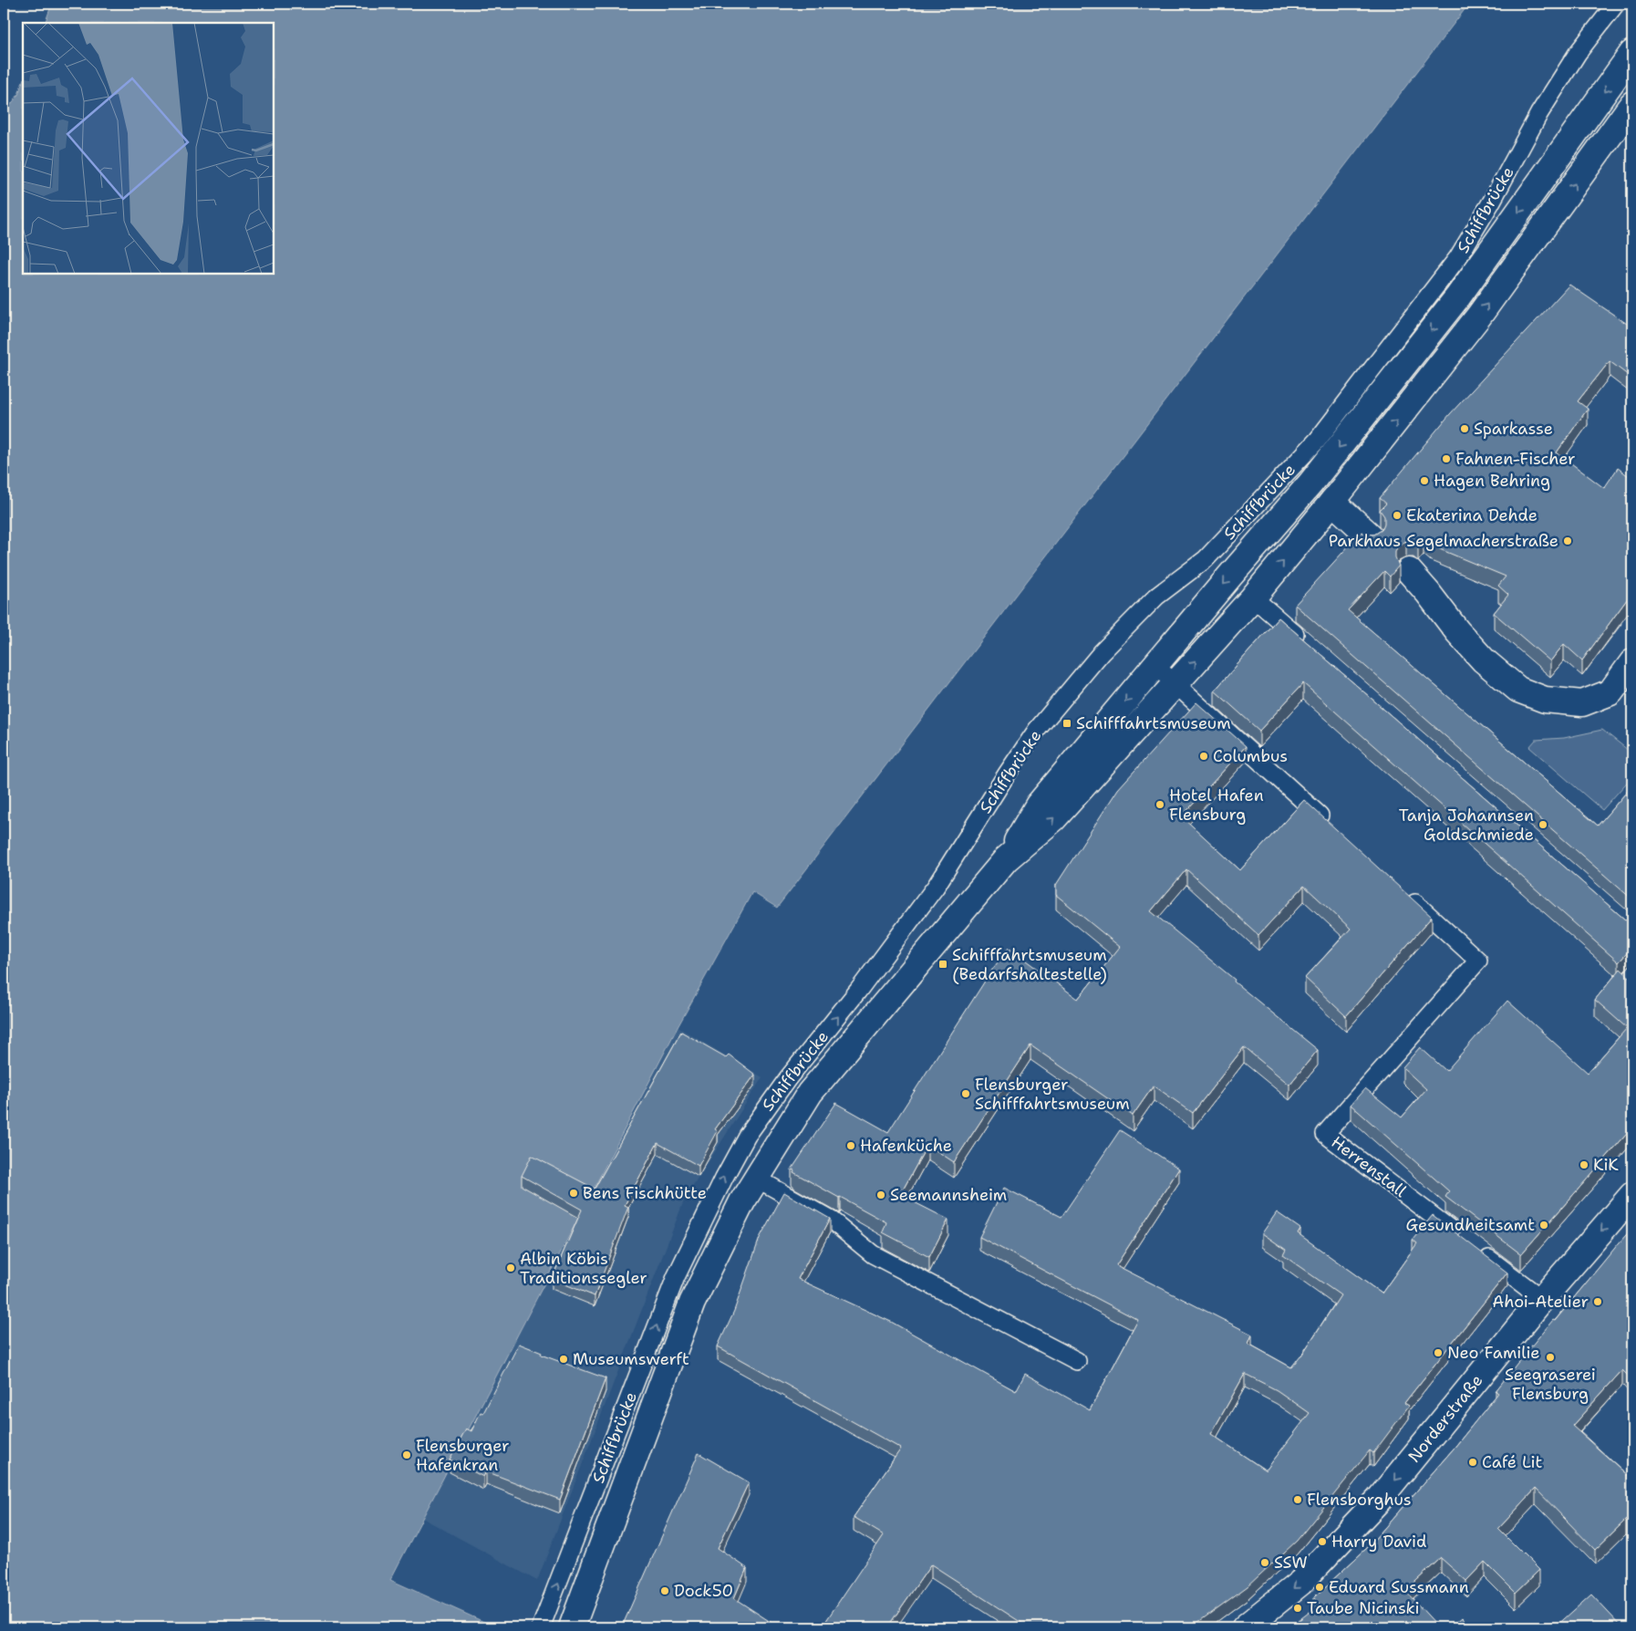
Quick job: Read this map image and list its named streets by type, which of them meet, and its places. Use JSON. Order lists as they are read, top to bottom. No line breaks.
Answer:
{"streets":{"main road":["Schiffbrücke","Norderstraße"],"lane":["Herrenstall"]},"one_way":["Norderstraße"],"places":{"other":["Sparkasse","Fahnen-Fischer","Hagen Behring","Ekaterina Dehde","Parkhaus Segelmacherstraße","Columbus","Hotel Hafen Flensburg","Tanja Johannsen Goldschmiede","Flensburger Schifffahrtsmuseum","Hafenküche","KiK","Bens Fischhütte","Seemannsheim","Gesundheitsamt","Albin Köbis Traditionssegler","Ahoi-Atelier","Neo Familie","Seegraserei Flensburg","Museumswerft","Flensburger Hafenkran","Café Lit","Flensborghus","Harry David","SSW","Eduard Sussmann","Dock50","Taube Nicinski"],"transit":["Schifffahrtsmuseum","Schifffahrtsmuseum (Bedarfshaltestelle)"]}}
